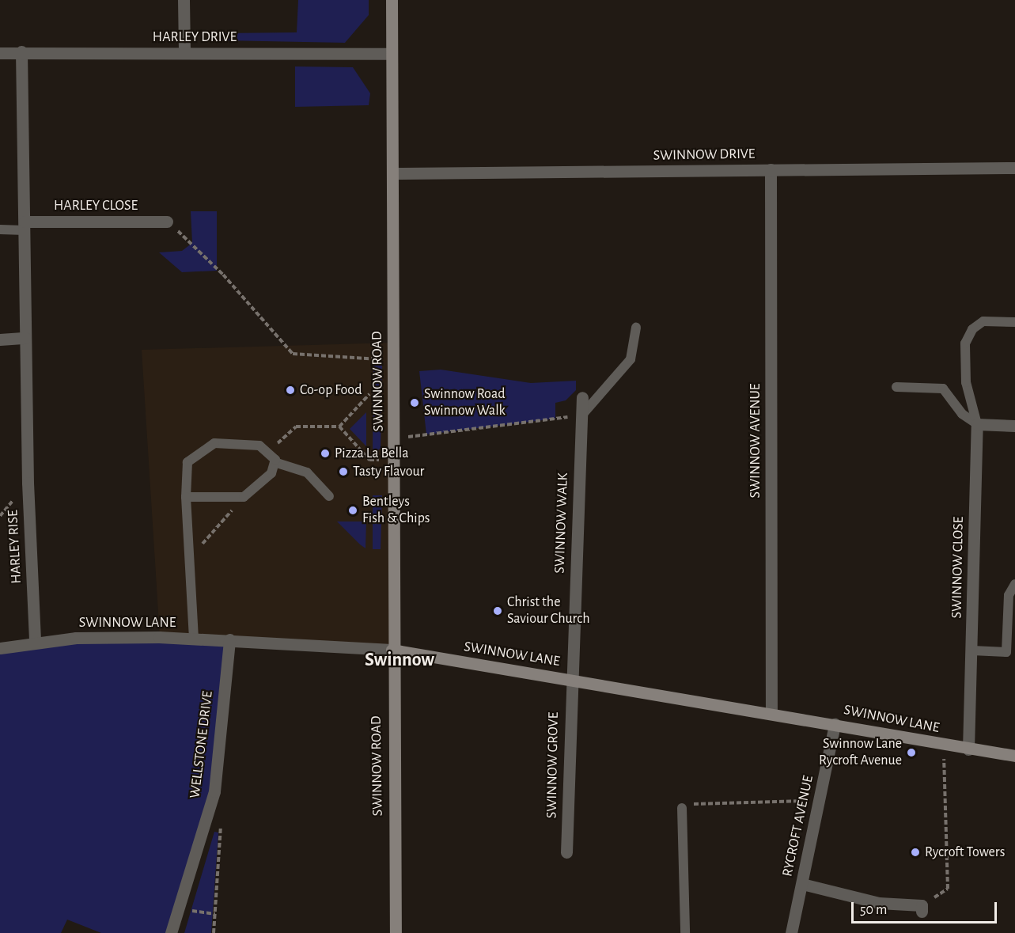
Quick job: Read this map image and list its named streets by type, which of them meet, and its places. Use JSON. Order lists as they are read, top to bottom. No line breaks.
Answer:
{"streets":{"street":["HARLEY DRIVE","SWINNOW DRIVE","HARLEY CLOSE","SWINNOW ROAD","SWINNOW AVENUE","SWINNOW WALK","HARLEY RISE","SWINNOW CLOSE","SWINNOW LANE","WELLSTONE DRIVE","SWINNOW GROVE","RYCROFT AVENUE"]},"crossings":[["HARLEY DRIVE","SWINNOW ROAD"],["HARLEY DRIVE","HARLEY RISE"],["SWINNOW DRIVE","SWINNOW ROAD"],["SWINNOW DRIVE","SWINNOW AVENUE"],["HARLEY CLOSE","HARLEY RISE"],["SWINNOW ROAD","SWINNOW LANE"],["SWINNOW AVENUE","SWINNOW LANE"],["SWINNOW WALK","SWINNOW LANE"],["SWINNOW WALK","SWINNOW GROVE"],["HARLEY RISE","SWINNOW LANE"],["SWINNOW CLOSE","SWINNOW LANE"],["SWINNOW LANE","WELLSTONE DRIVE"],["SWINNOW LANE","SWINNOW GROVE"],["SWINNOW LANE","RYCROFT AVENUE"]],"districts":["Swinnow"],"places":["Co-op Food","Swinnow Road Swinnow Walk","Pizza La Bella","Tasty Flavour","Bentleys Fish & Chips","Christ the Saviour Church","Swinnow Lane Rycroft Avenue","Rycroft Towers"],"scale_bar":"50 m"}
